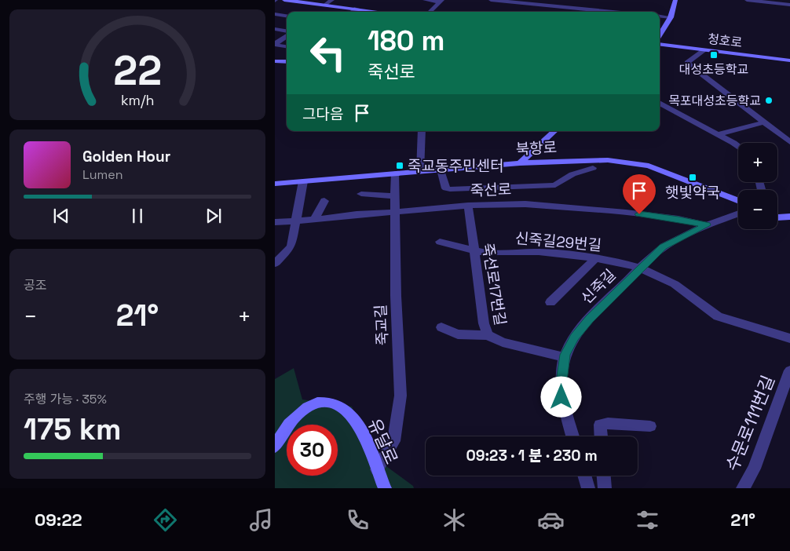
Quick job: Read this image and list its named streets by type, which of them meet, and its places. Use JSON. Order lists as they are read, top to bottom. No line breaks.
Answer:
{"streets":{"street":["청호로","북항로","죽선로","신죽길29번길","죽선로17번길","신죽길","죽교길","수문로111번길","유달로"]},"crossings":[["북항로","죽교길"],["죽선로","죽선로17번길"],["죽선로","신죽길"],["죽선로","죽교길"],["신죽길29번길","죽선로17번길"],["신죽길29번길","신죽길"],["죽선로17번길","신죽길"],["죽교길","유달로"]],"places":{"transit":["대성초등학교","죽교동주민센터","햇빛약국"],"other":["목포대성초등학교"]},"page":{"turn":["180 m","죽선로"],"then":"그다음","song":["Golden Hour","Lumen"],"map_buttons":["+","−"],"tile":["공조",["주행 가능 · 35%","175 km"]],"heat":["−","21°","+"],"limit":"30","trip":"09:23 · 1 분 · 230 m","tabs":["09:22","21°"],"gauge":["22","km/h"]}}
